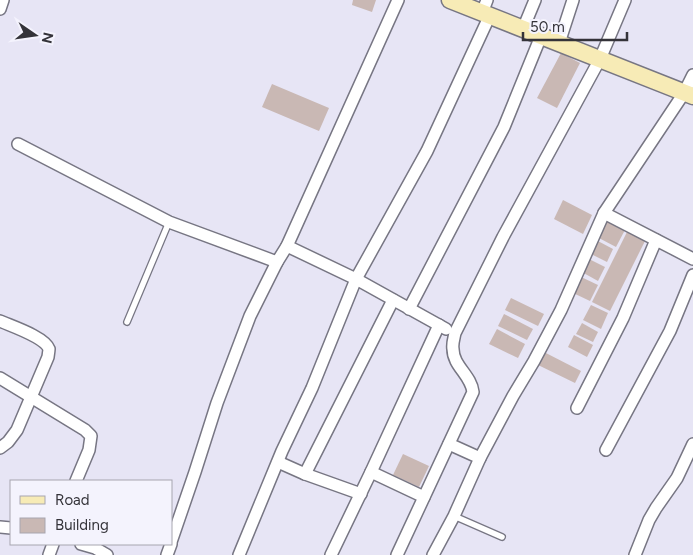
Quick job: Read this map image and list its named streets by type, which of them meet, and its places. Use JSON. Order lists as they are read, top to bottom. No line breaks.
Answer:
{"legend":["Road","Building"],"scale_bar":"50 m","north":"right"}
